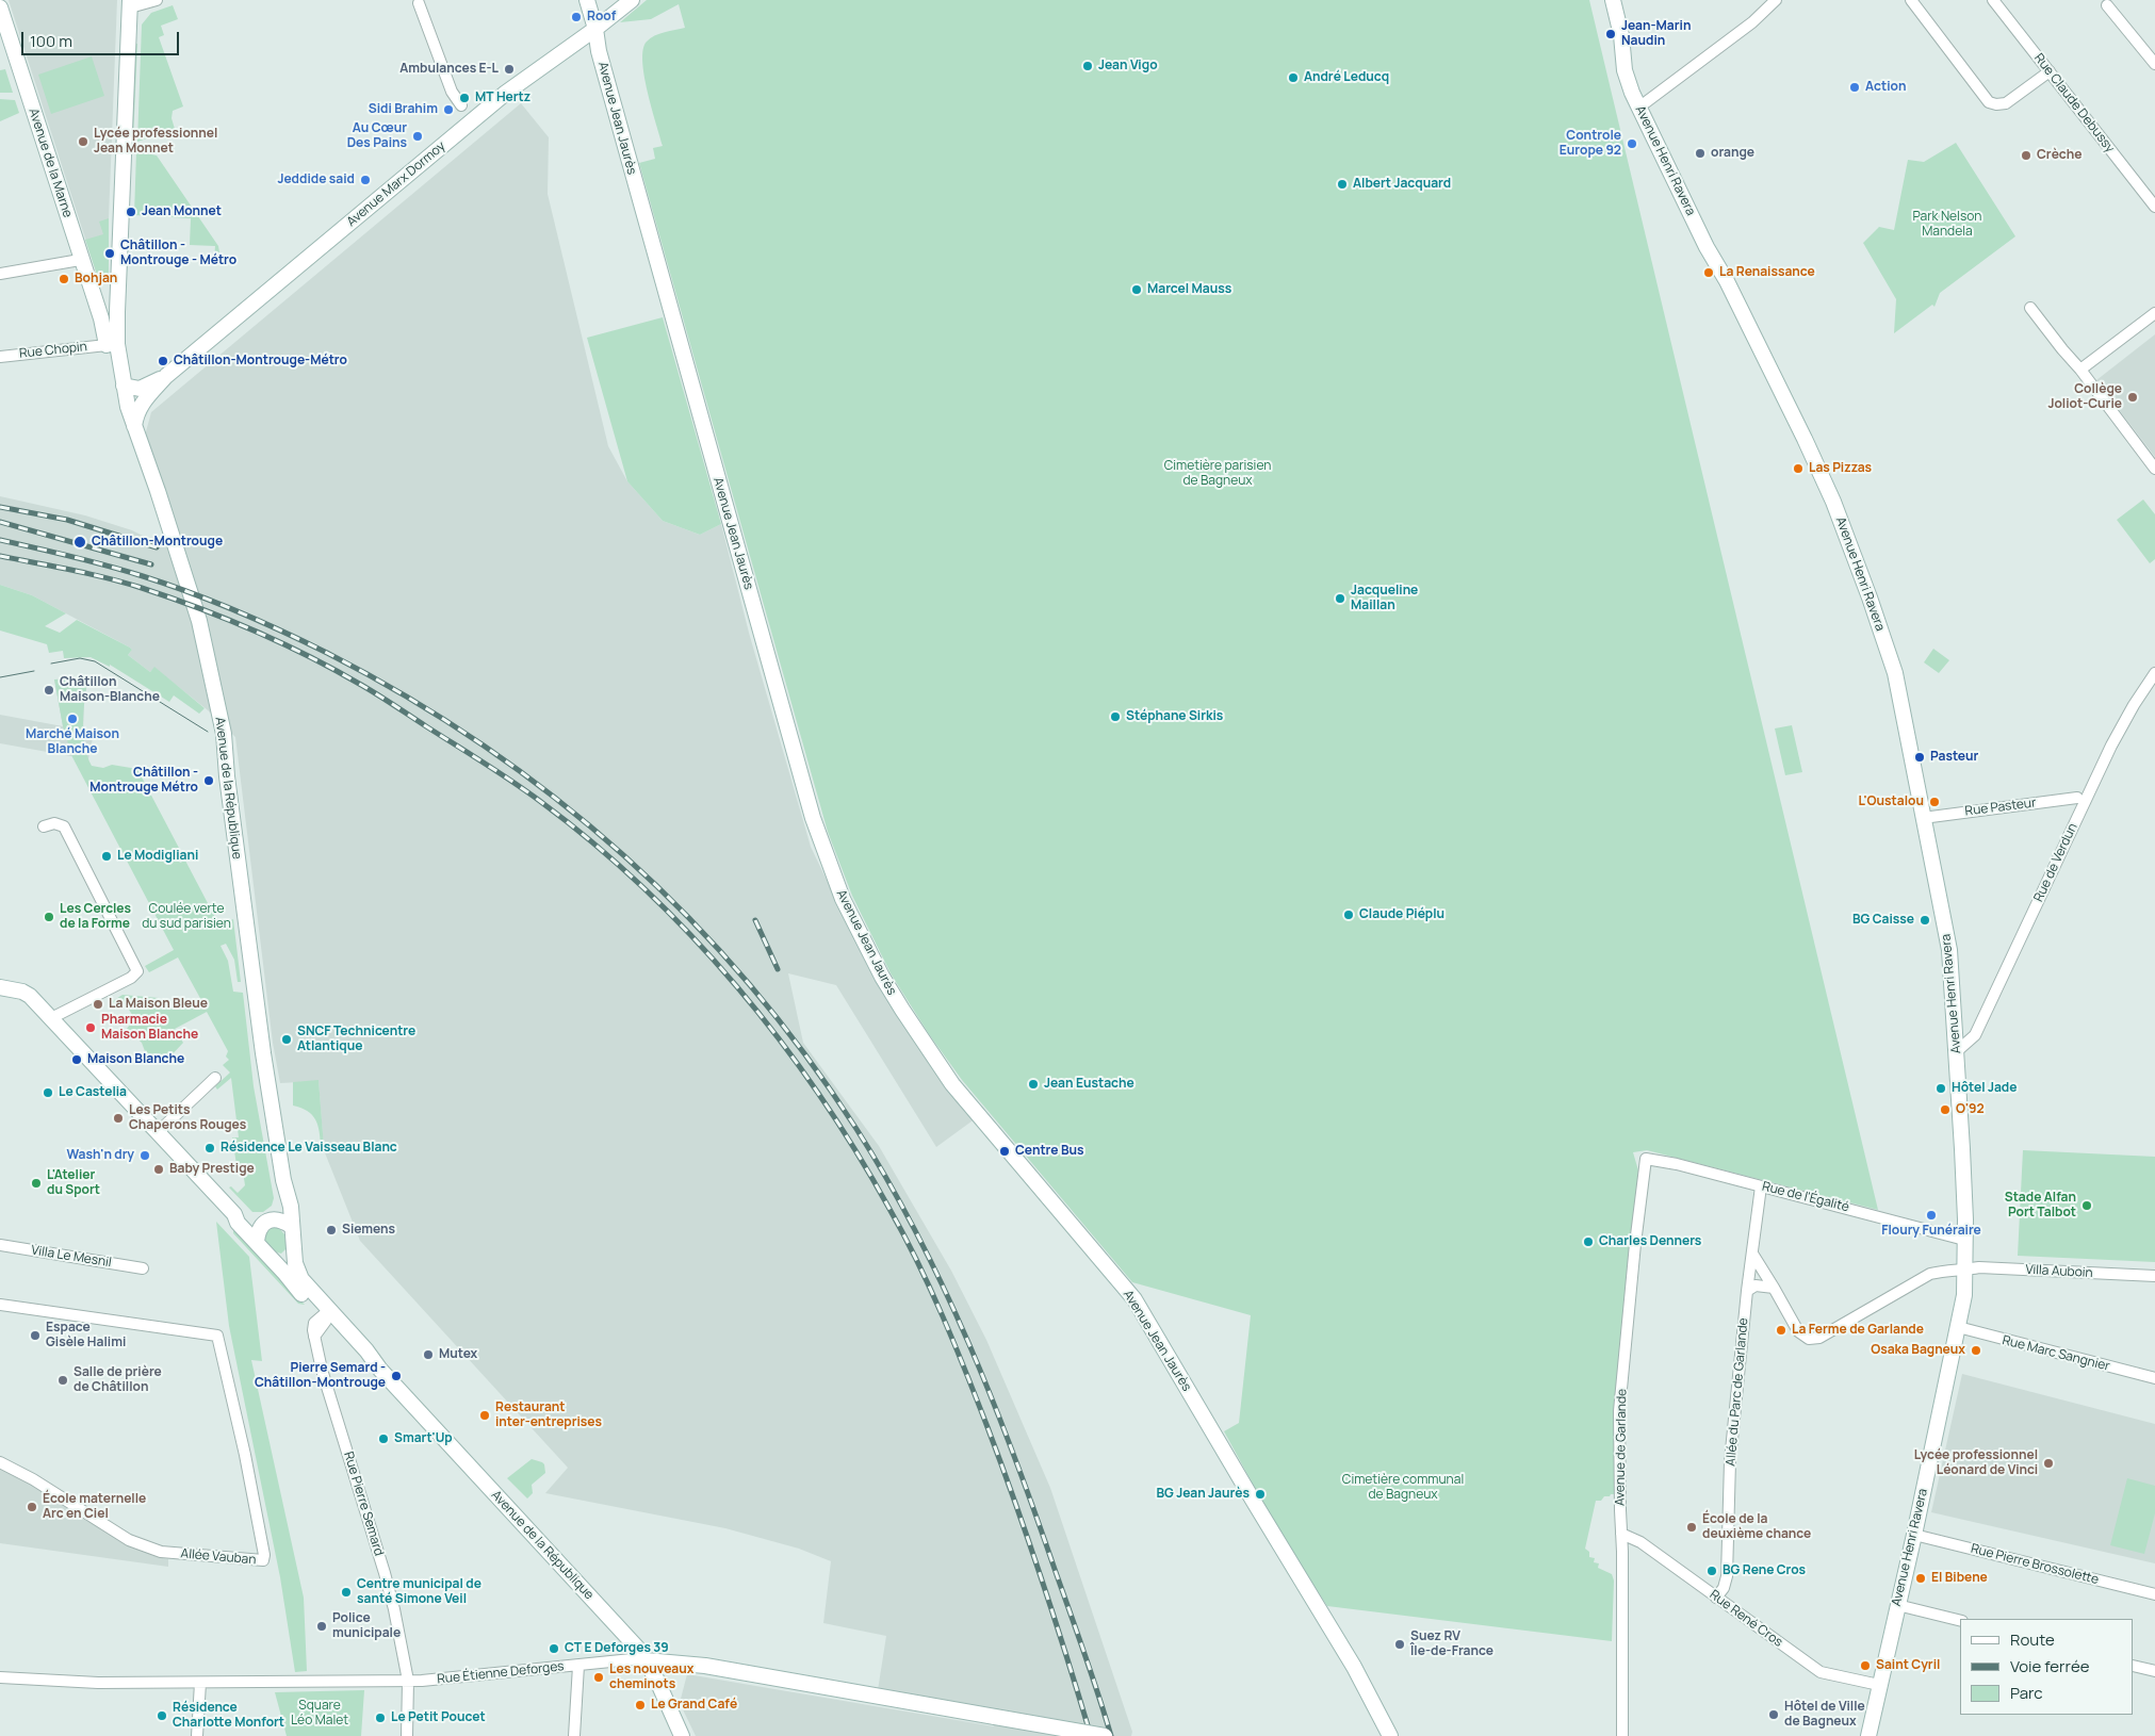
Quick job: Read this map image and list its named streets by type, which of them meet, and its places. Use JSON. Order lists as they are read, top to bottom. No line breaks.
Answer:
{"streets":{"street":["Rue Claude Debussy","Avenue Jean Jaurès","Avenue Henri Ravera","Avenue de la Marne","Avenue Marx Dormoy","Rue Chopin","Avenue de la République","Rue Pasteur","Rue de Verdun","Rue de l'Égalité","Villa Le Mesnil","Villa Auboin","Rue Marc Sangnier","Allée du Parc de Garlande","Avenue de Garlande","Rue Pierre Semard","Allée Vauban","Rue Pierre Brossolette","Rue René Cros","Rue Étienne Deforges"]},"crossings":[["Avenue Jean Jaurès","Avenue Marx Dormoy"],["Avenue Henri Ravera","Rue Pasteur"],["Avenue Henri Ravera","Rue de Verdun"],["Avenue Henri Ravera","Rue de l'Égalité"],["Avenue Henri Ravera","Villa Auboin"],["Avenue Henri Ravera","Rue Marc Sangnier"],["Avenue Henri Ravera","Rue Pierre Brossolette"],["Avenue Henri Ravera","Rue René Cros"],["Avenue Marx Dormoy","Avenue de la République"],["Avenue de la République","Rue Pierre Semard"],["Avenue de la République","Rue Étienne Deforges"],["Rue de l'Égalité","Allée du Parc de Garlande"],["Rue de l'Égalité","Avenue de Garlande"],["Villa Auboin","Allée du Parc de Garlande"],["Allée du Parc de Garlande","Rue René Cros"],["Avenue de Garlande","Rue René Cros"],["Rue Pierre Semard","Rue Étienne Deforges"]],"parks":["Park Nelson Mandela","Cimetière parisien de Bagneux","Coulée verte du sud parisien","Cimetière communal de Bagneux","Square Léo Malet"],"places":["Roof","Jean-Marin Naudin","Jean Vigo","Ambulances E-L","André Leducq","Action","MT Hertz","Sidi Brahim","Au Cœur Des Pains","Lycée professionnel Jean Monnet","Controle Europe 92","orange","Crèche","Jeddide said","Albert Jacquard","Jean Monnet","Châtillon - Montrouge - Métro","La Renaissance","Bohjan","Marcel Mauss","Châtillon-Montrouge-Métro","Collège Joliot-Curie","Las Pizzas","Châtillon-Montrouge","Jacqueline Maillan","Châtillon Maison-Blanche","Stéphane Sirkis","Marché Maison Blanche","Pasteur","Châtillon - Montrouge Métro","L'Oustalou","Le Modigliani","Claude Piéplu","Les Cercles de la Forme","BG Caisse","La Maison Bleue","Pharmacie Maison Blanche","SNCF Technicentre Atlantique","Maison Blanche","Jean Eustache","Hôtel Jade","Le Castelia","O'92","Les Petits Chaperons Rouges","Résidence Le Vaisseau Blanc","Centre Bus","Wash'n dry","Baby Prestige","L'Atelier du Sport","Stade Alfan Port Talbot","Floury Funéraire","Siemens","Charles Denners","La Ferme de Garlande","Espace Gisèle Halimi","Osaka Bagneux","Mutex","Pierre Semard - Châtillon-Montrouge","Salle de prière de Châtillon","Restaurant inter-entreprises","Smart'Up","Lycée professionnel Léonard de Vinci","BG Jean Jaurès","École maternelle Arc en Ciel","École de la deuxième chance","BG Rene Cros","El Bibene","Centre municipal de santé Simone Veil","Police municipale","Suez RV Île-de-France","CT E Deforges 39","Saint Cyril","Les nouveaux cheminots","Le Grand Café","Hôtel de Ville de Bagneux","Résidence Charlotte Monfort","Le Petit Poucet"],"legend":["Route","Voie ferrée","Parc"],"scale_bar":"100 m"}
